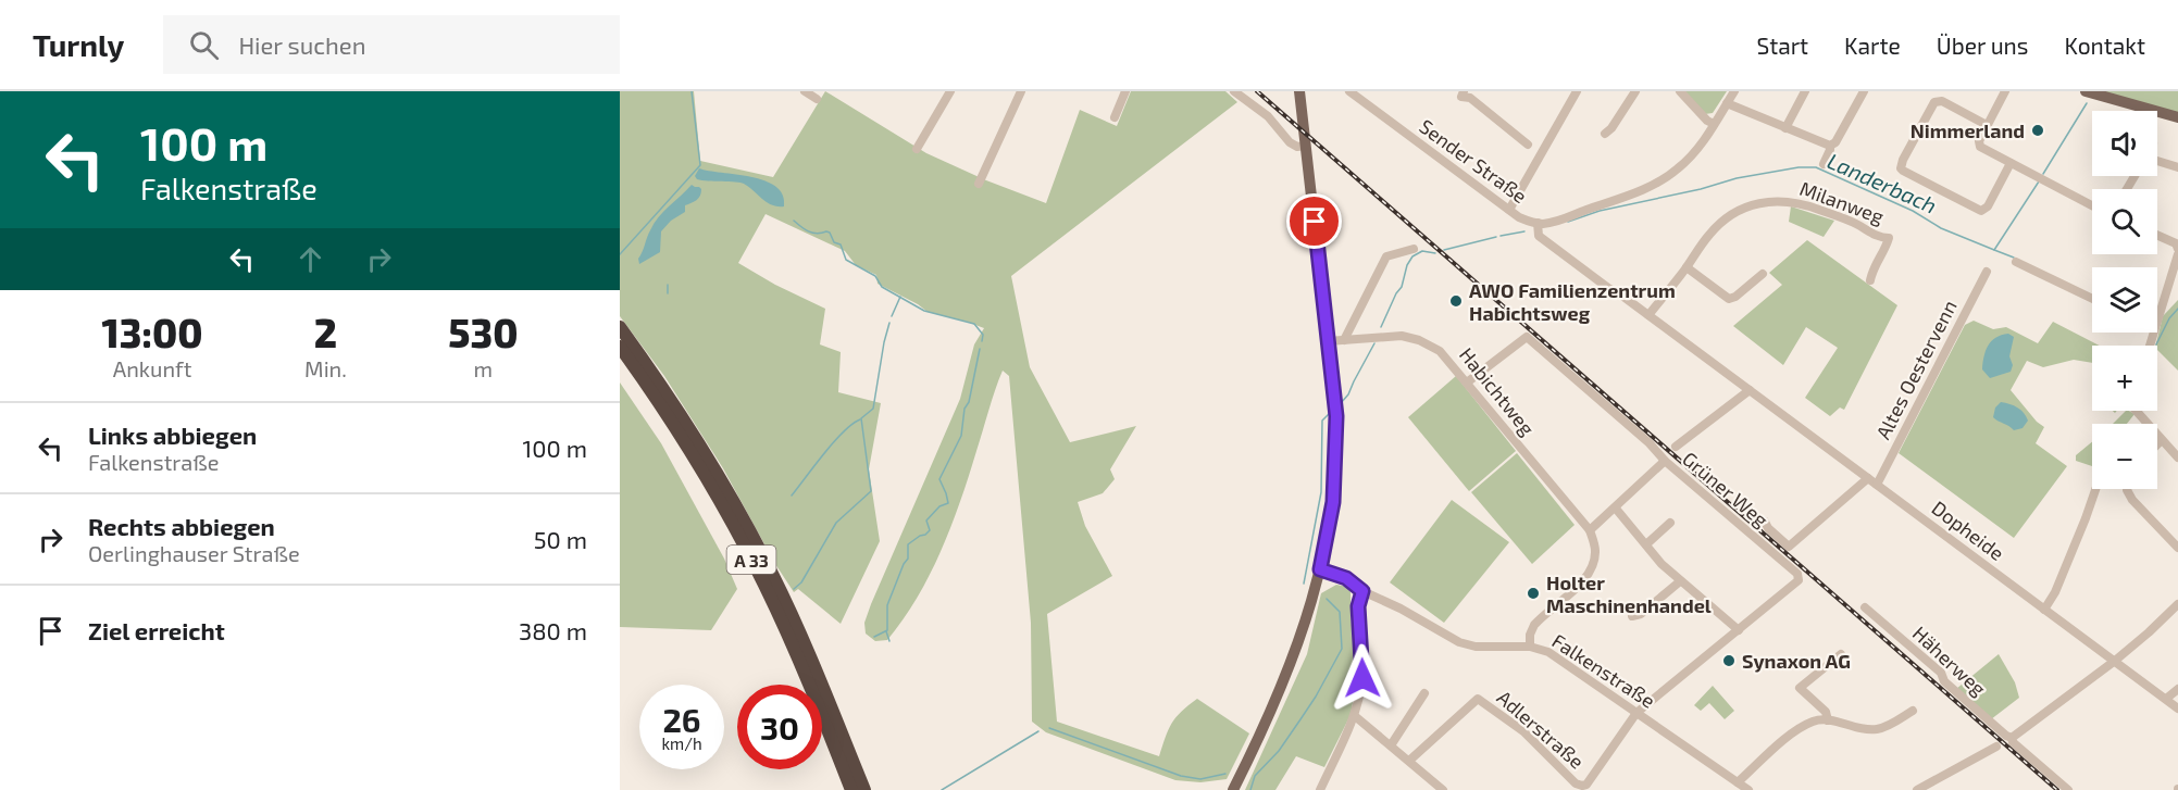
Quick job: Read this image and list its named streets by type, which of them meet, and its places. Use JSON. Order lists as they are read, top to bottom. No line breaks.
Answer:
{"streets":{"highway":["A 33"],"street":["Sender Straße","Milanweg","Altes Oestervenn","Habichtweg","Grüner Weg","Dopheide","Häherweg","Falkenstraße","Adlerstraße"]},"crossings":[["Sender Straße","Dopheide"],["Milanweg","Dopheide"],["Altes Oestervenn","Dopheide"],["Habichtweg","Grüner Weg"],["Grüner Weg","Falkenstraße"],["Grüner Weg","Adlerstraße"],["Falkenstraße","Adlerstraße"]],"water":["Landerbach"],"places":["Nimmerland","AWO Familienzentrum Habichtsweg","Holter Maschinenhandel","Synaxon AG"],"page":{"header":"Turnly","search":"Hier suchen","nav":["Start","Karte","Über uns","Kontakt"],"turn":["100 m","Falkenstraße"],"map_buttons":["+","−"],"eta":["13:00","Ankunft","2","Min.","530","m"],"list":[{"name":"Links abbiegen","note":"Falkenstraße","value":"100 m"},{"name":"Rechts abbiegen","note":"Oerlinghauser Straße","value":"50 m"},{"name":"Ziel erreicht","value":"380 m"}],"speed":"26 km/h","limit":"30"}}
